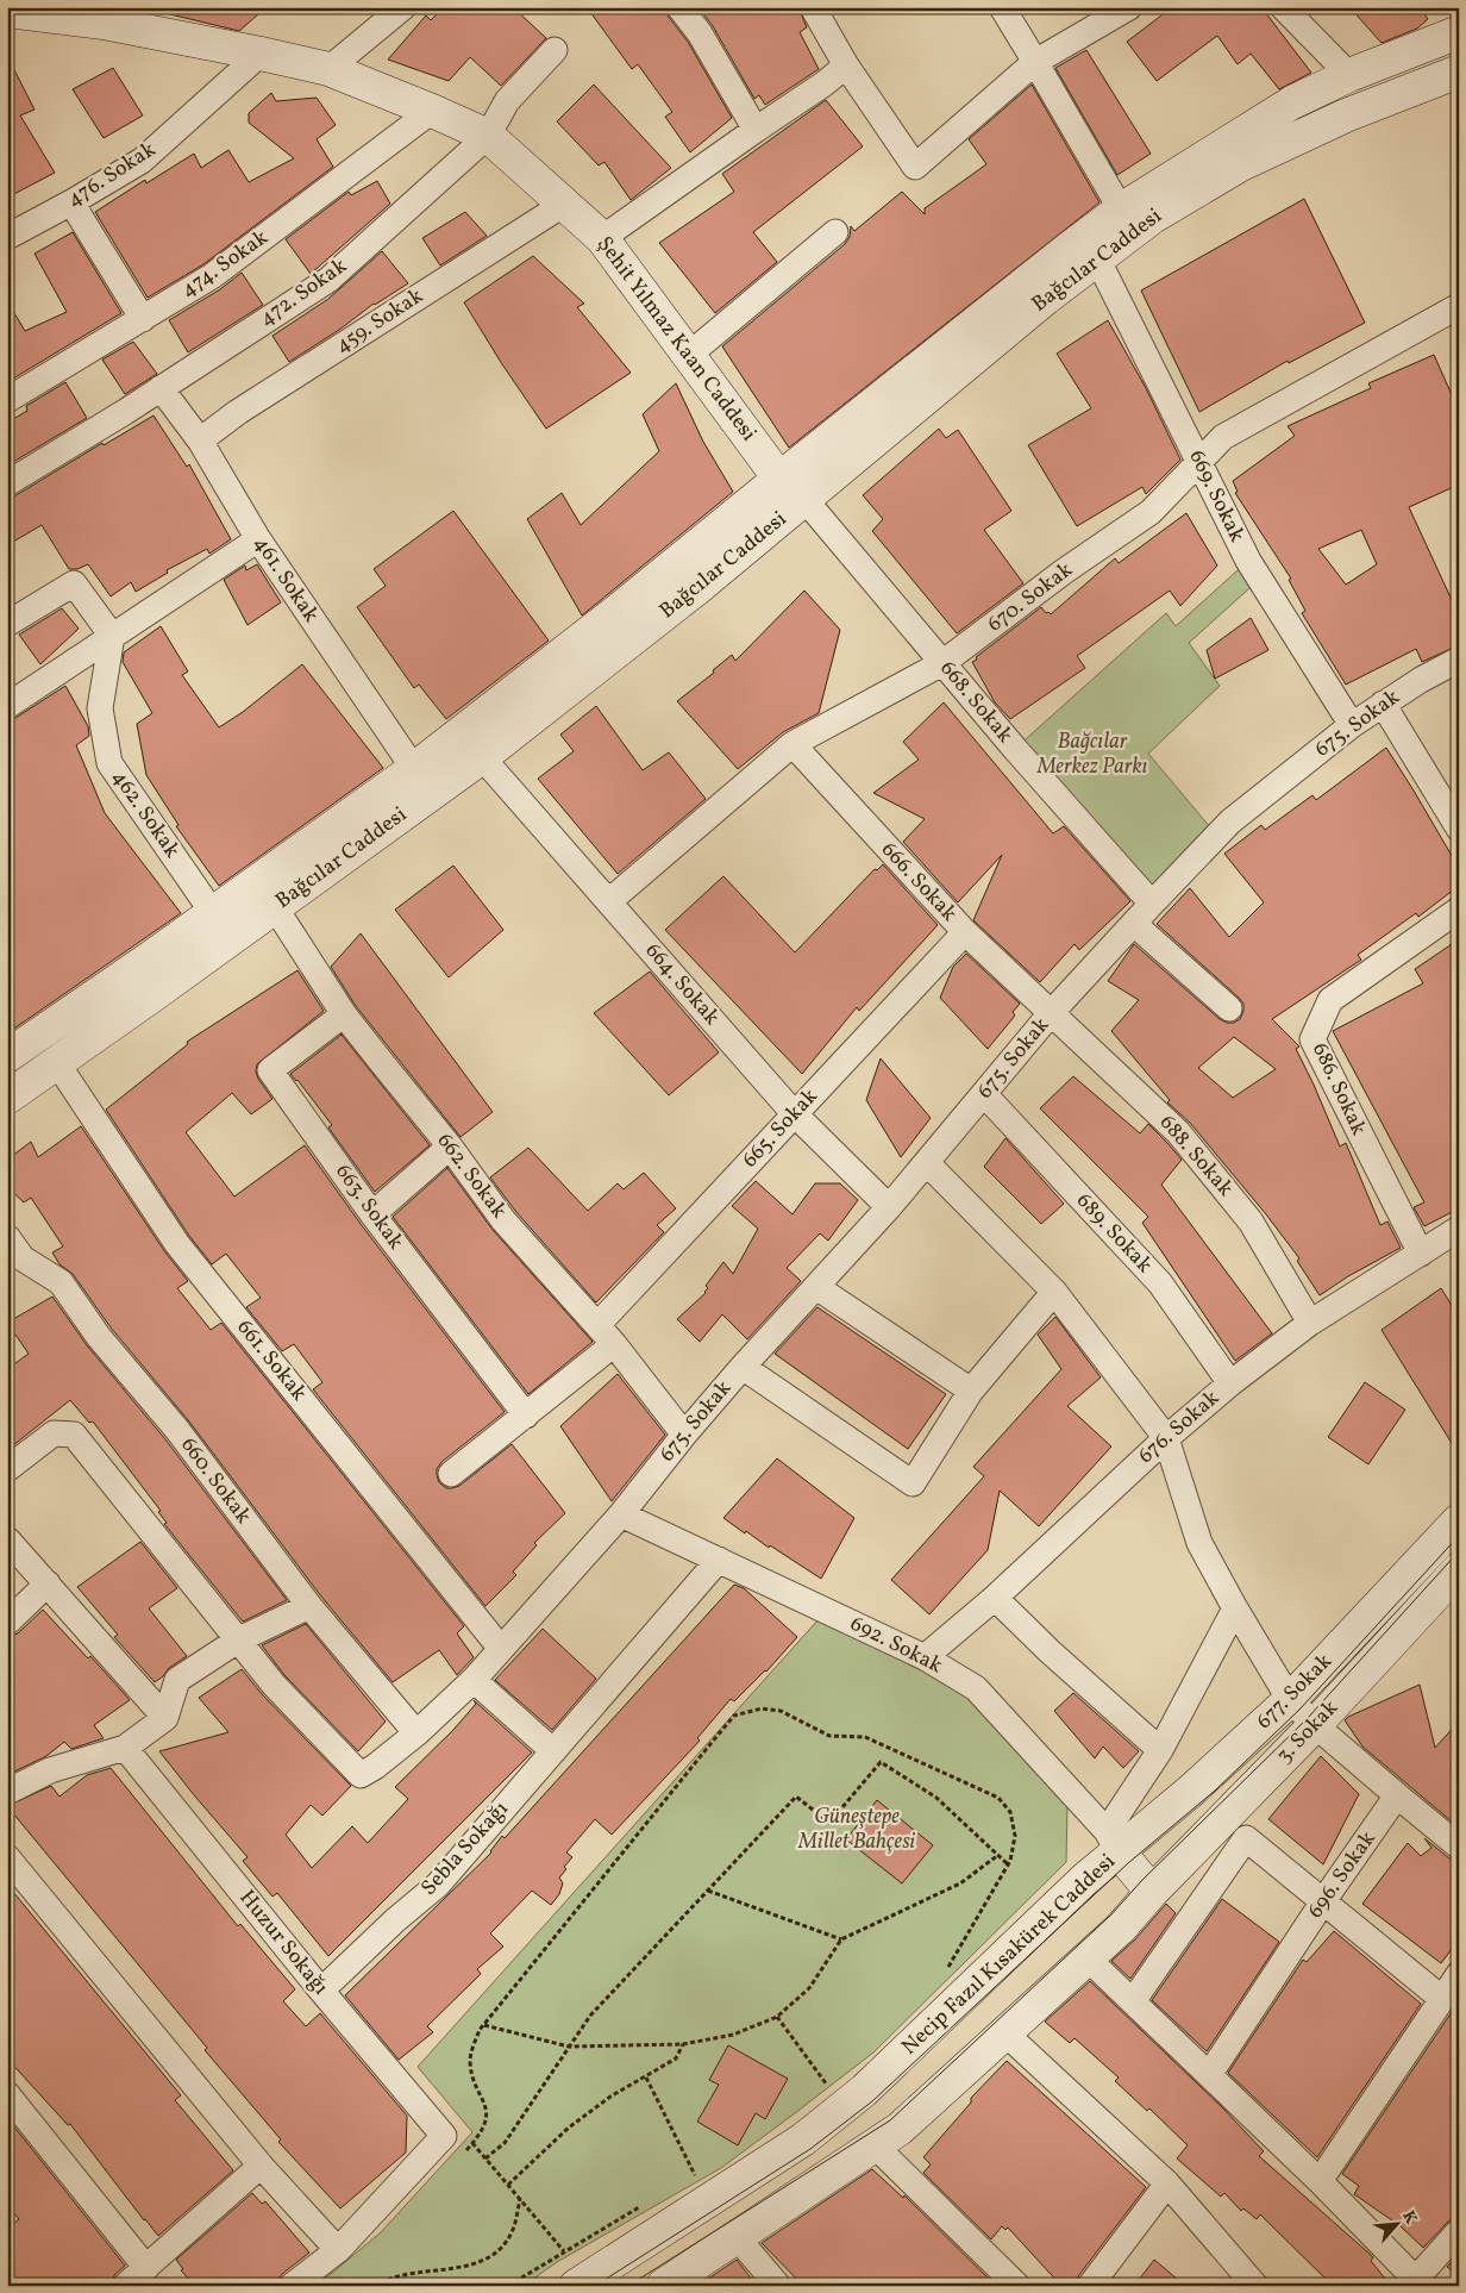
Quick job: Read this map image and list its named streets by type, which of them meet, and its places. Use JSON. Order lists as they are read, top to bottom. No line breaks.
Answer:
{"streets":{"main road":["Bağcılar Caddesi","Şehit Yılmaz Kaan Caddesi","677. Sokak","3. Sokak","Necip Fazıl Kısakürek Caddesi"],"street":["476. Sokak","474. Sokak","472. Sokak","459. Sokak","669. Sokak","461. Sokak","670. Sokak","668. Sokak","675. Sokak","462. Sokak","666. Sokak","664. Sokak","686. Sokak","665. Sokak","688. Sokak","662. Sokak","663. Sokak","689. Sokak","661. Sokak","676. Sokak","660. Sokak","692. Sokak","Sebla Sokağı","696. Sokak","Huzur Sokağı"]},"crossings":[["476. Sokak","Şehit Yılmaz Kaan Caddesi"],["Bağcılar Caddesi","Şehit Yılmaz Kaan Caddesi"],["Bağcılar Caddesi","669. Sokak"],["Bağcılar Caddesi","461. Sokak"],["Bağcılar Caddesi","668. Sokak"],["Bağcılar Caddesi","462. Sokak"],["Bağcılar Caddesi","664. Sokak"],["Bağcılar Caddesi","662. Sokak"],["Bağcılar Caddesi","661. Sokak"],["474. Sokak","Şehit Yılmaz Kaan Caddesi"],["472. Sokak","Şehit Yılmaz Kaan Caddesi"],["472. Sokak","461. Sokak"],["459. Sokak","Şehit Yılmaz Kaan Caddesi"],["459. Sokak","461. Sokak"],["Şehit Yılmaz Kaan Caddesi","668. Sokak"],["669. Sokak","670. Sokak"],["669. Sokak","675. Sokak"],["670. Sokak","668. Sokak"],["670. Sokak","666. Sokak"],["670. Sokak","664. Sokak"],["668. Sokak","675. Sokak"],["675. Sokak","666. Sokak"],["675. Sokak","664. Sokak"],["675. Sokak","688. Sokak"],["675. Sokak","662. Sokak"],["675. Sokak","689. Sokak"],["675. Sokak","661. Sokak"],["675. Sokak","660. Sokak"],["675. Sokak","692. Sokak"],["666. Sokak","665. Sokak"],["666. Sokak","688. Sokak"],["664. Sokak","665. Sokak"],["686. Sokak","676. Sokak"],["665. Sokak","662. Sokak"],["688. Sokak","676. Sokak"],["662. Sokak","663. Sokak"],["689. Sokak","676. Sokak"],["676. Sokak","692. Sokak"],["692. Sokak","677. Sokak"],["692. Sokak","Sebla Sokağı"],["692. Sokak","Necip Fazıl Kısakürek Caddesi"],["677. Sokak","Necip Fazıl Kısakürek Caddesi"],["3. Sokak","Necip Fazıl Kısakürek Caddesi"],["Sebla Sokağı","Huzur Sokağı"]],"parks":["Bağcılar Merkez Parkı","Güneştepe Millet Bahçesi"],"north":"top right"}
